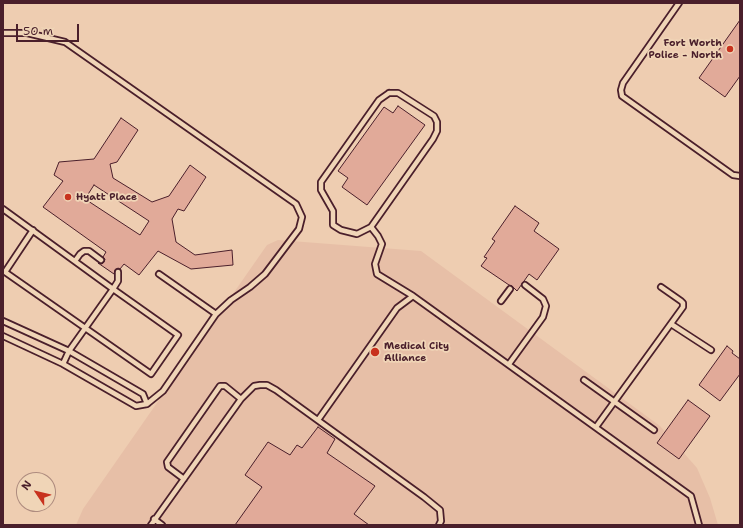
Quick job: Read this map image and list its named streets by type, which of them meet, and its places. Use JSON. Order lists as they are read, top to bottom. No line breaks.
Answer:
{"places":["Fort Worth Police - North","Hyatt Place","Medical City Alliance"],"scale_bar":"50 m","north":"top left"}
